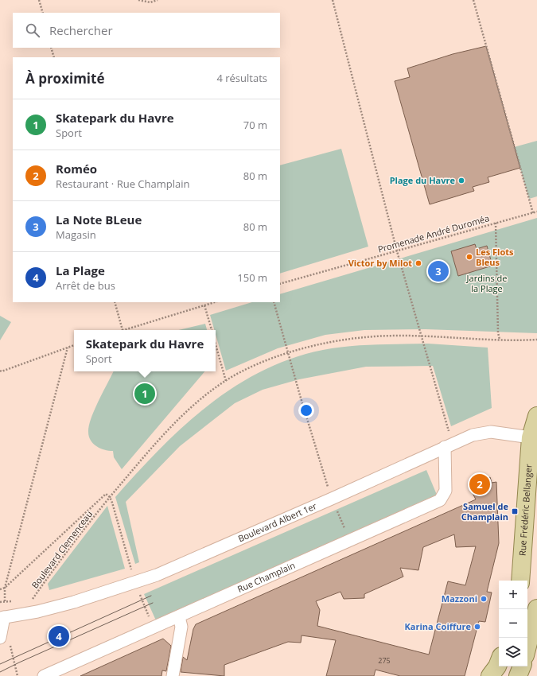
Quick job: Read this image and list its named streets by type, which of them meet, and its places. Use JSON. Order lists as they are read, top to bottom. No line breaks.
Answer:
{"streets":{"main road":["Rue Frédéric Bellanger"],"street":["Boulevard Albert 1er","Rue Champlain"],"path":["Promenade André Duroméa","Boulevard Clemenceau"]},"crossings":[["Rue Frédéric Bellanger","Boulevard Albert 1er"],["Boulevard Albert 1er","Rue Champlain"]],"parks":["Jardins de la Plage"],"places":{"other":["Plage du Havre","Les Flots Bleus","Victor by Milot","Mazzoni","Karina Coiffure"],"transit":["Samuel de Champlain"]},"house_numbers":["275"],"page":{"search":"Rechercher","heading":["À proximité","4 résultats"],"list":[{"mark":"1","name":"Skatepark du Havre","note":"Sport","value":"70 m"},{"mark":"2","name":"Roméo","note":"Restaurant · Rue Champlain","value":"80 m"},{"mark":"3","name":"La Note BLeue","note":"Magasin","value":"80 m"},{"mark":"4","name":"La Plage","note":"Arrêt de bus","value":"150 m"}],"pins":["3","1","2","4"],"popup":["Skatepark du Havre","Sport"],"map_buttons":["+","−"]}}
